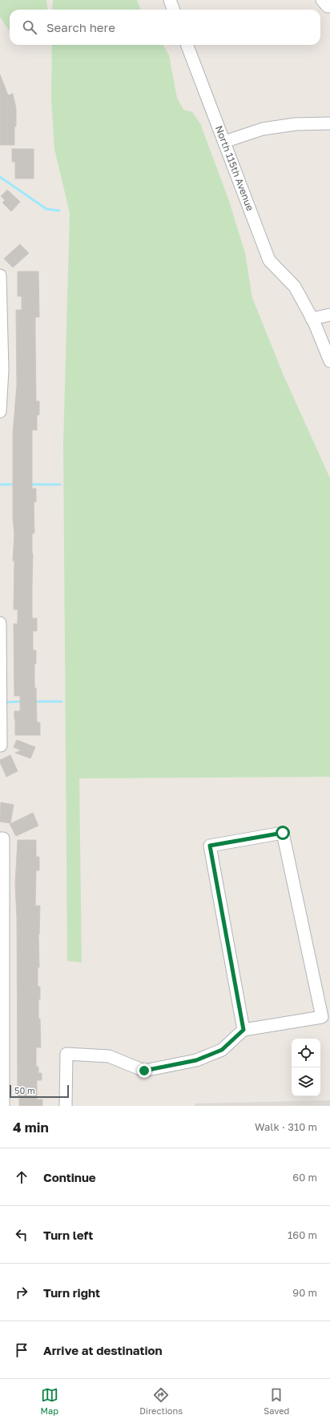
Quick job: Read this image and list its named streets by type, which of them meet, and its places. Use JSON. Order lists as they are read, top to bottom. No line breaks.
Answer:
{"streets":{"street":["North 115th Avenue"]},"scale_bar":"50 m","page":{"search":"Search here","scale":"50 m","heading":["4 min","Walk · 310 m"],"list":[["Continue","60 m"],["Turn left","160 m"],["Turn right","90 m"],"Arrive at destination"],"nav":["Map","Directions","Saved"]}}
